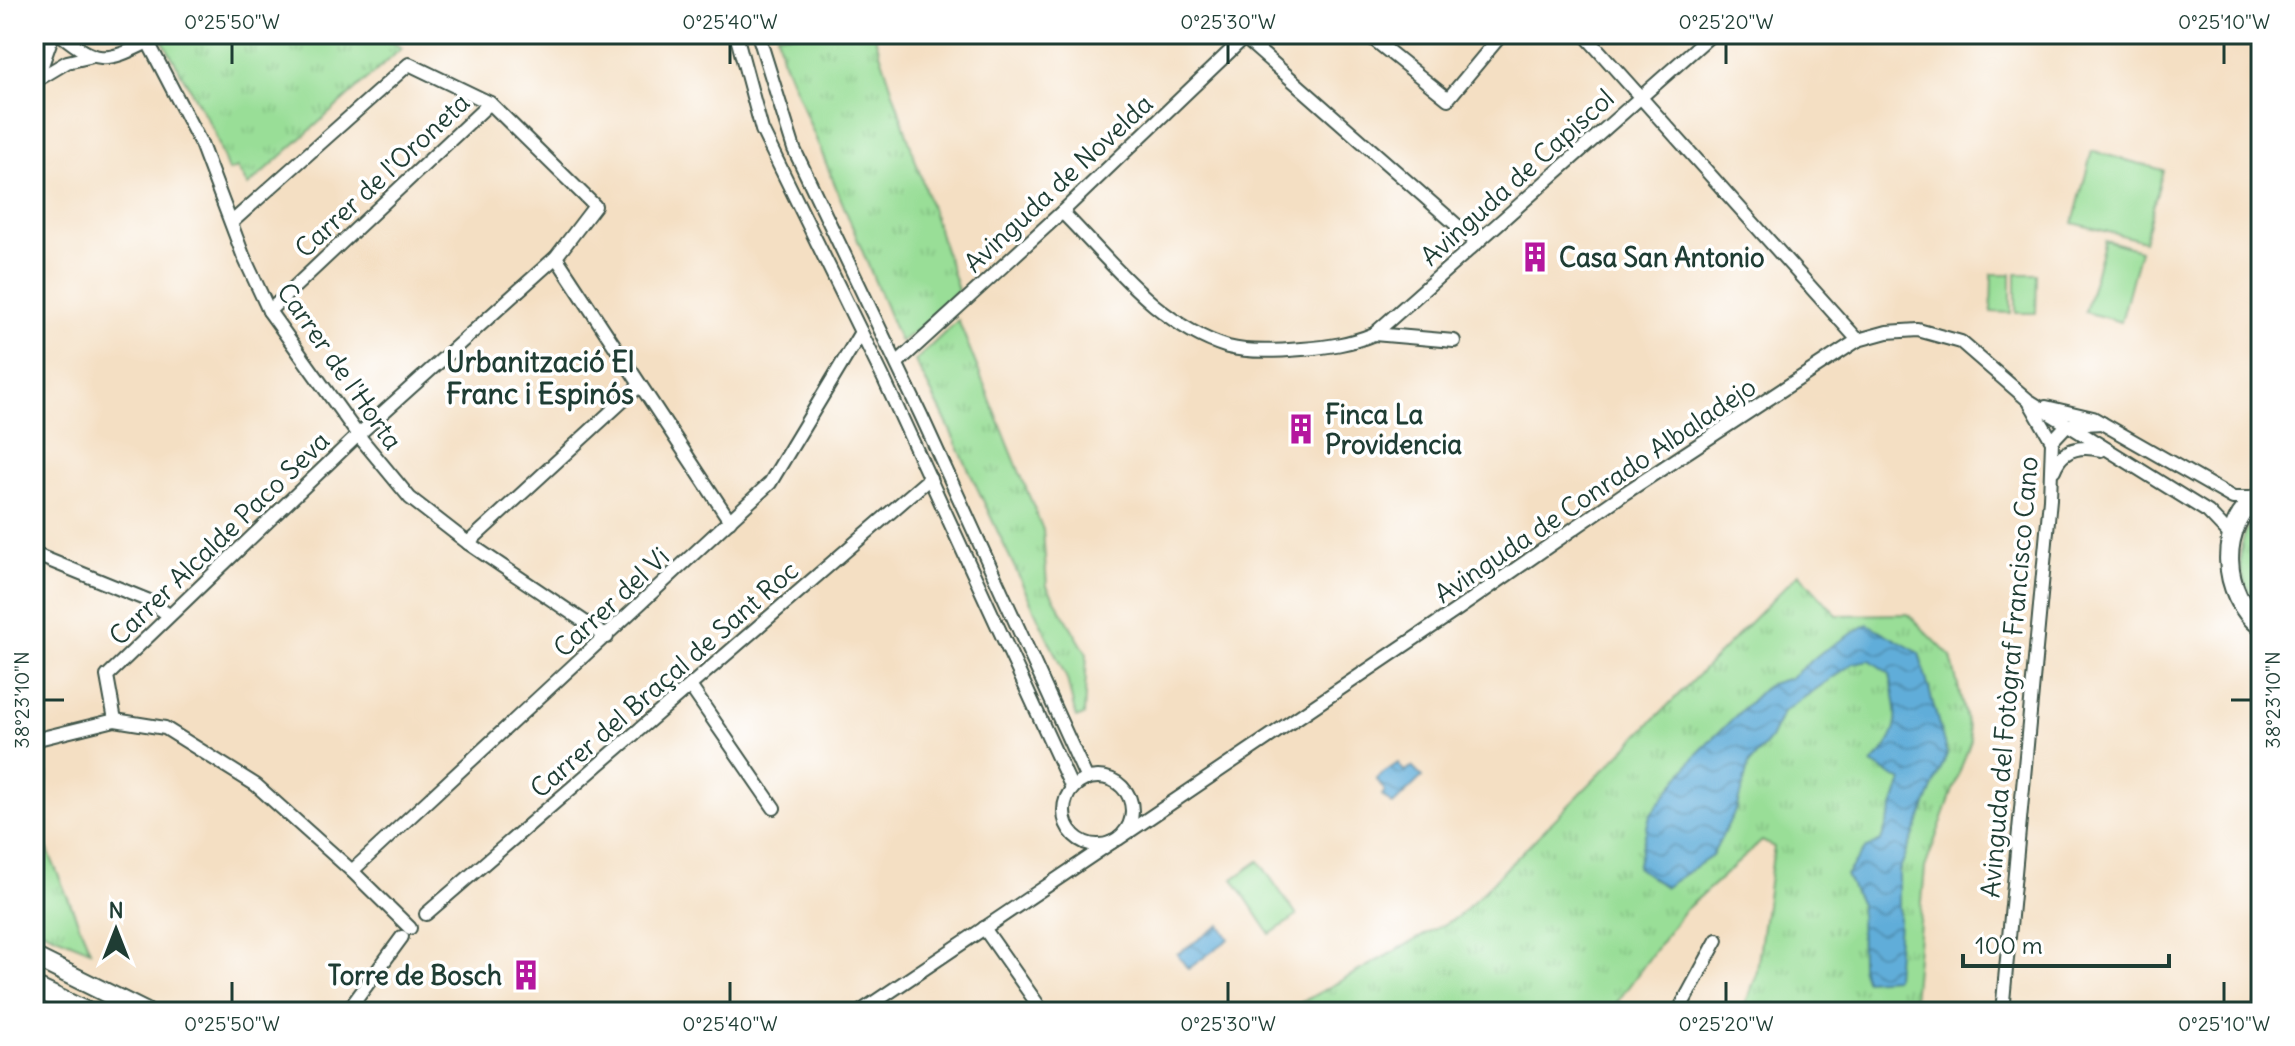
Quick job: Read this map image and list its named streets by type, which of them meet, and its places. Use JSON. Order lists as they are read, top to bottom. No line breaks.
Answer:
{"streets":{"street":["Carrer de l'Oroneta","Avinguda de Capiscol","Avinguda de Novelda","Carrer de l'Horta","Avinguda de Conrado Albaladejo","Carrer Alcalde Paco Seva","Carrer del Vi","Avinguda del Fotògraf Francisco Cano","Carrer del Braçal de Sant Roc"]},"crossings":[["Carrer de l'Oroneta","Carrer de l'Horta"],["Carrer de l'Oroneta","Carrer Alcalde Paco Seva"],["Avinguda de Capiscol","Avinguda de Novelda"],["Carrer de l'Horta","Carrer Alcalde Paco Seva"],["Carrer de l'Horta","Carrer del Vi"],["Avinguda de Conrado Albaladejo","Avinguda del Fotògraf Francisco Cano"]],"districts":["Urbanització El Franc i Espinós"],"places":{"building":["Casa San Antonio","Finca La Providencia","Torre de Bosch"]},"scale_bar":"100 m","north":"top","coordinates":["0°25'50\"W","0°25'40\"W","0°25'30\"W","0°25'20\"W","0°25'10\"W","38°23'10\"N"]}
